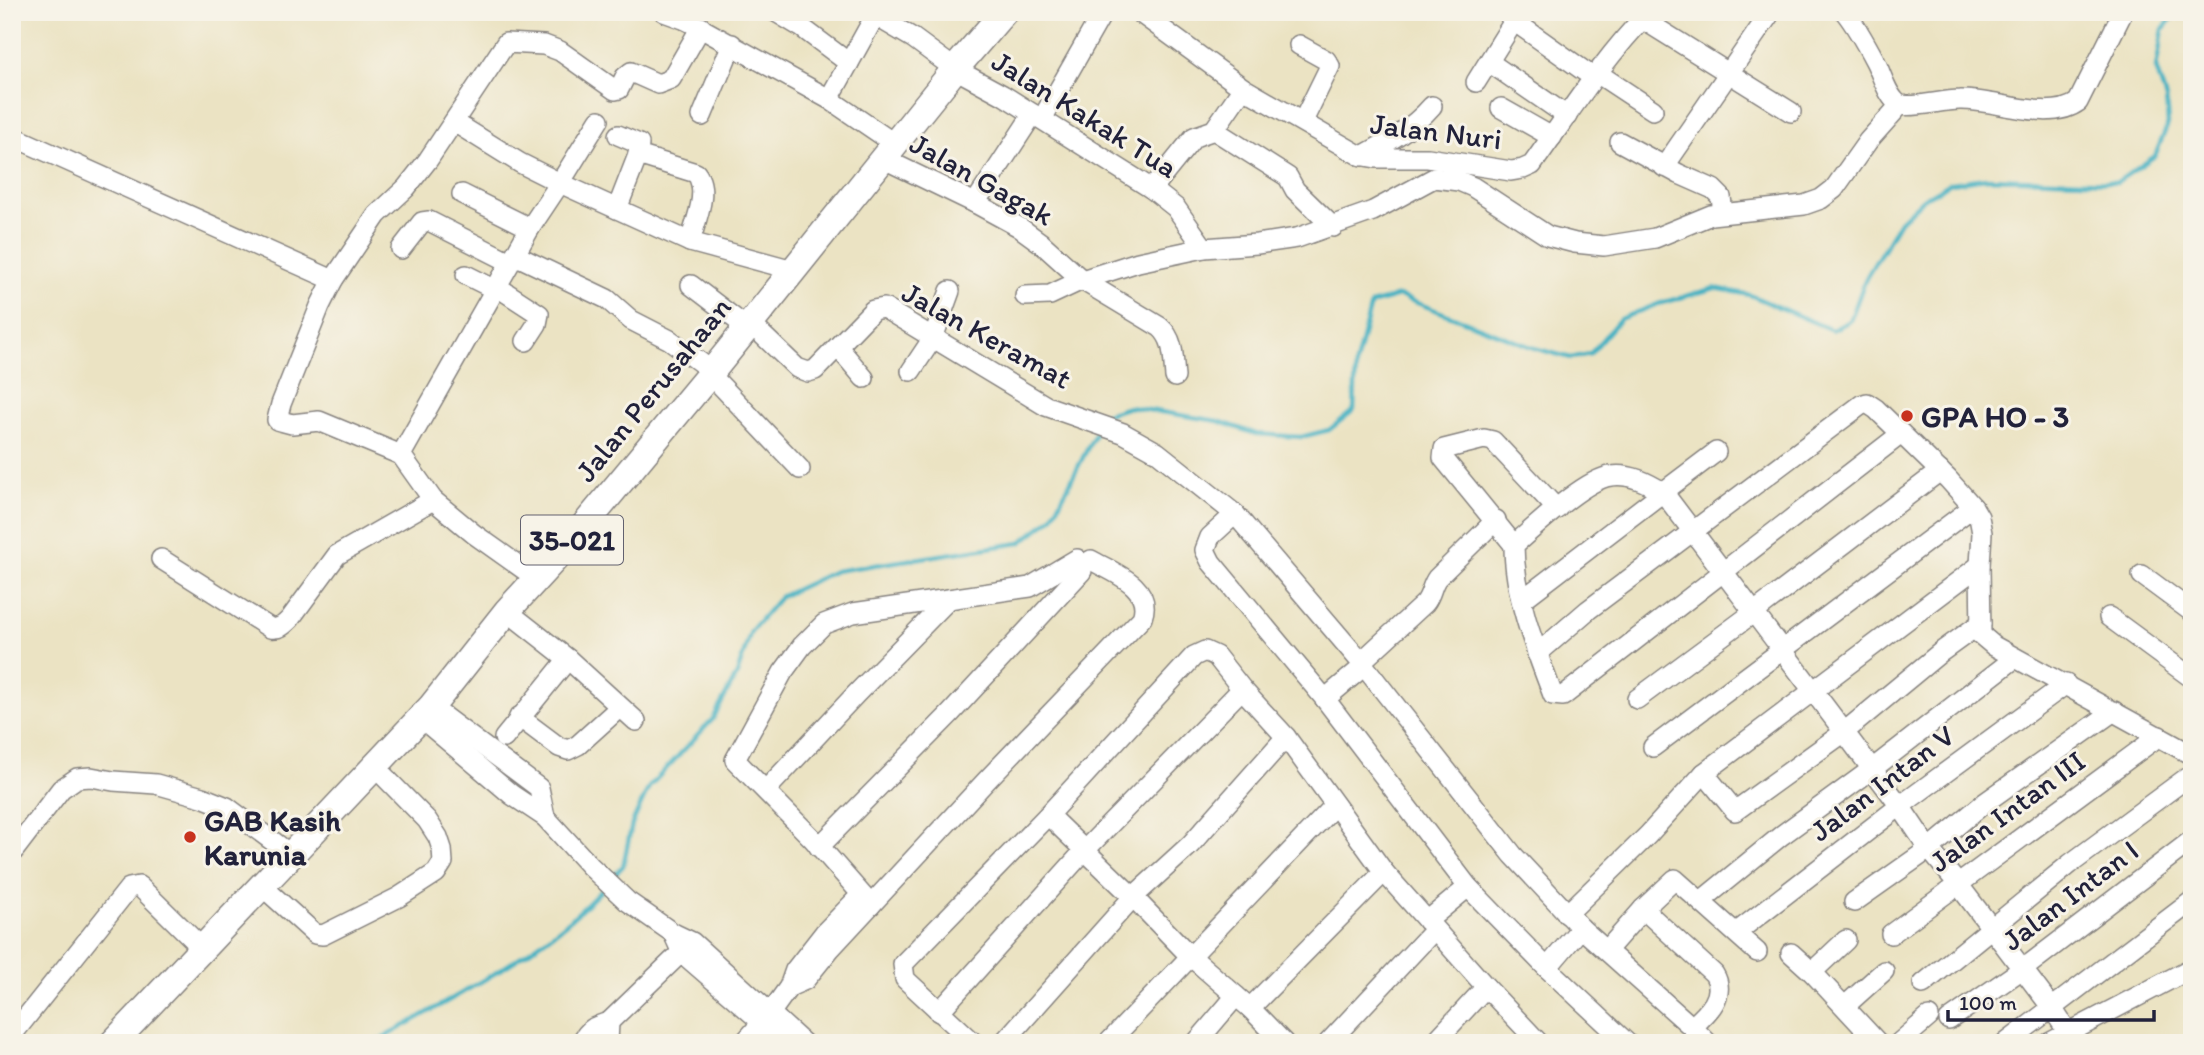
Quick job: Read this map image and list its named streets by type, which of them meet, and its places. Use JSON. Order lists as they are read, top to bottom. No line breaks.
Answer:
{"streets":{"main road":["Jalan Perusahaan","35-021"],"street":["Jalan Kakak Tua","Jalan Nuri","Jalan Gagak","Jalan Keramat","Jalan Intan V","Jalan Intan III","Jalan Intan I"]},"crossings":[["Jalan Kakak Tua","Jalan Perusahaan"],["Jalan Gagak","Jalan Perusahaan"],["Jalan Keramat","Jalan Perusahaan"]],"places":["GPA HO - 3","GAB Kasih Karunia"],"scale_bar":"100 m"}
